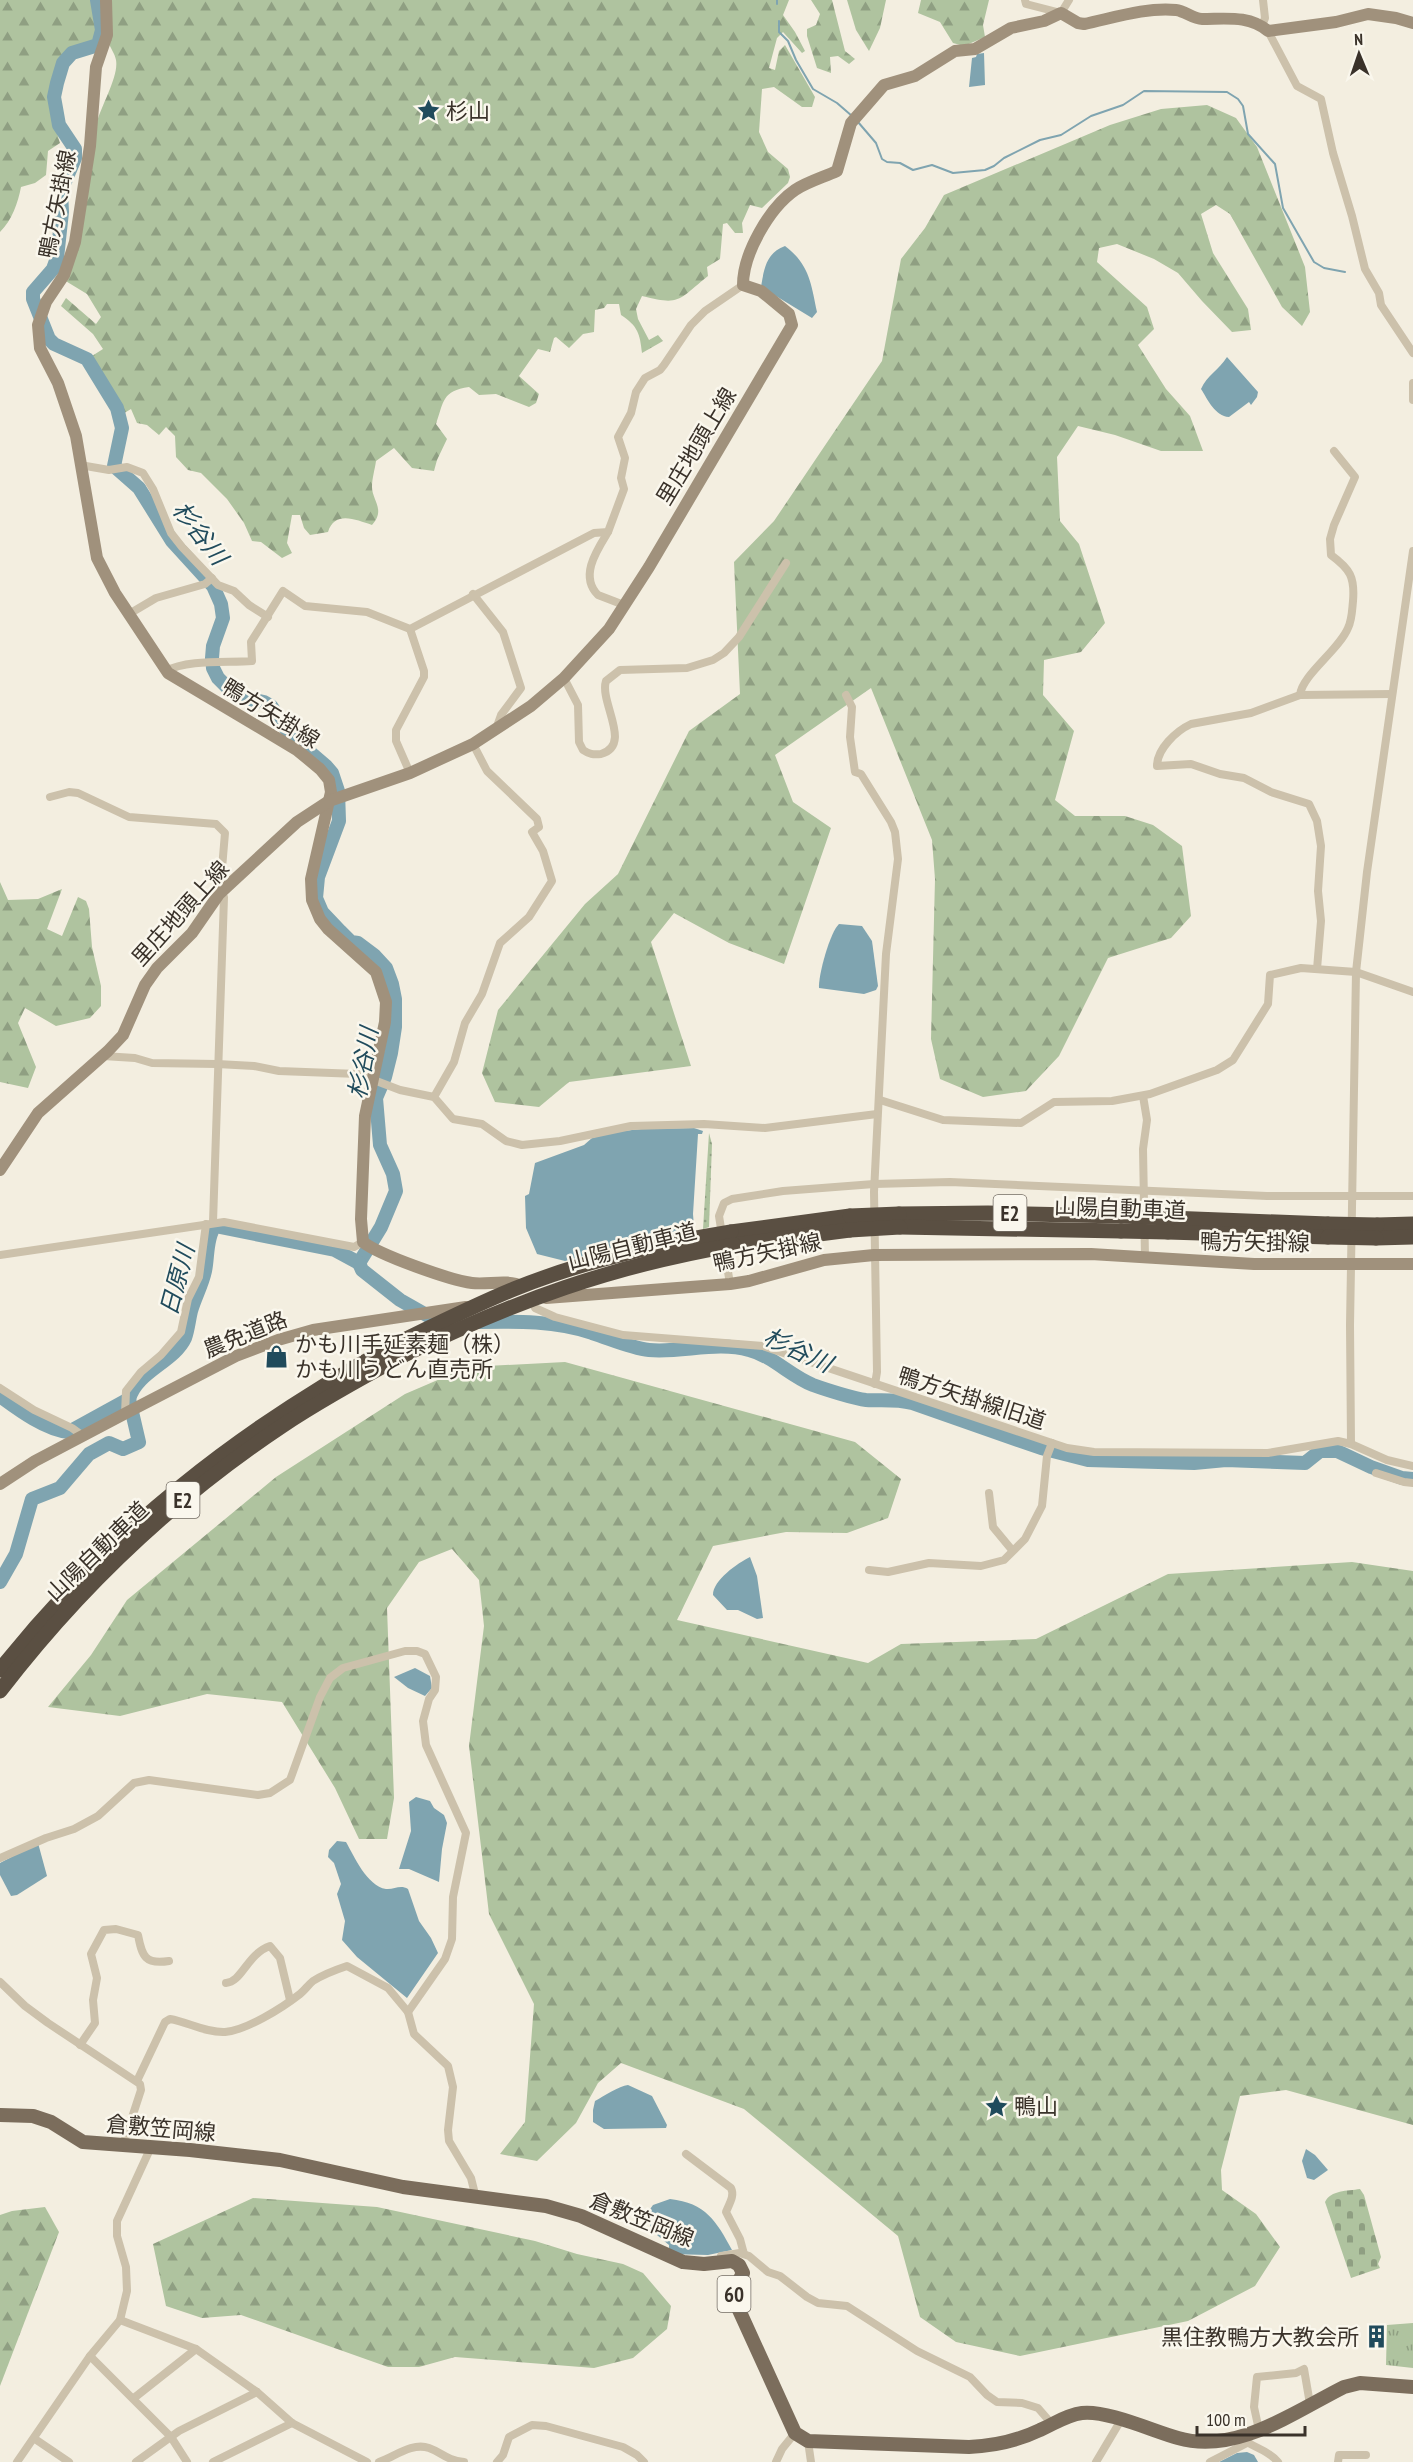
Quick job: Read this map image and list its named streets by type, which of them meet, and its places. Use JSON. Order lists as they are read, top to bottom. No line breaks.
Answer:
{"streets":{"highway":["山陽自動車道","E2"],"main road":["鴨方矢掛線","里庄地頭上線","農免道路","倉敷笠岡線","60"],"street":["鴨方矢掛線旧道"]},"crossings":[["鴨方矢掛線","里庄地頭上線"],["鴨方矢掛線","農免道路"],["鴨方矢掛線","鴨方矢掛線旧道"],["農免道路","鴨方矢掛線旧道"]],"water":["杉谷川","日原川"],"places":{"place":["杉山","鴨山"],"shop":["かも川手延素麺（株） かも川うどん直売所"],"building":["黒住教鴨方大教会所"]},"scale_bar":"100 m","north":"top"}
